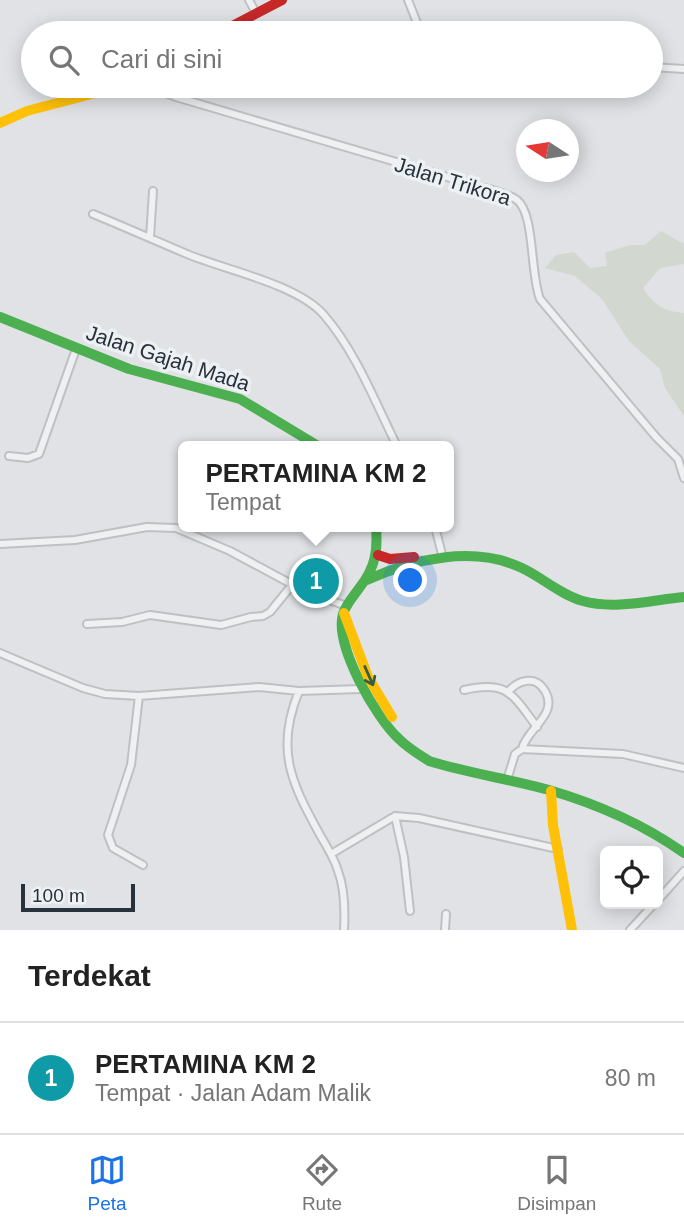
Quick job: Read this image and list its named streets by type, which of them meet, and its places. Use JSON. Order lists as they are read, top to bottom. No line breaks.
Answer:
{"streets":{"main road":["Jalan Gajah Mada"],"street":["Jalan Trikora"]},"scale_bar":"100 m","north":"left","page":{"search":"Cari di sini","popup":["PERTAMINA KM 2","Tempat"],"pins":"1","scale":"100 m","heading":"Terdekat","list":[{"mark":"1","name":"PERTAMINA KM 2","note":"Tempat · Jalan Adam Malik","value":"80 m"}],"nav":["Peta","Rute","Disimpan"]}}
